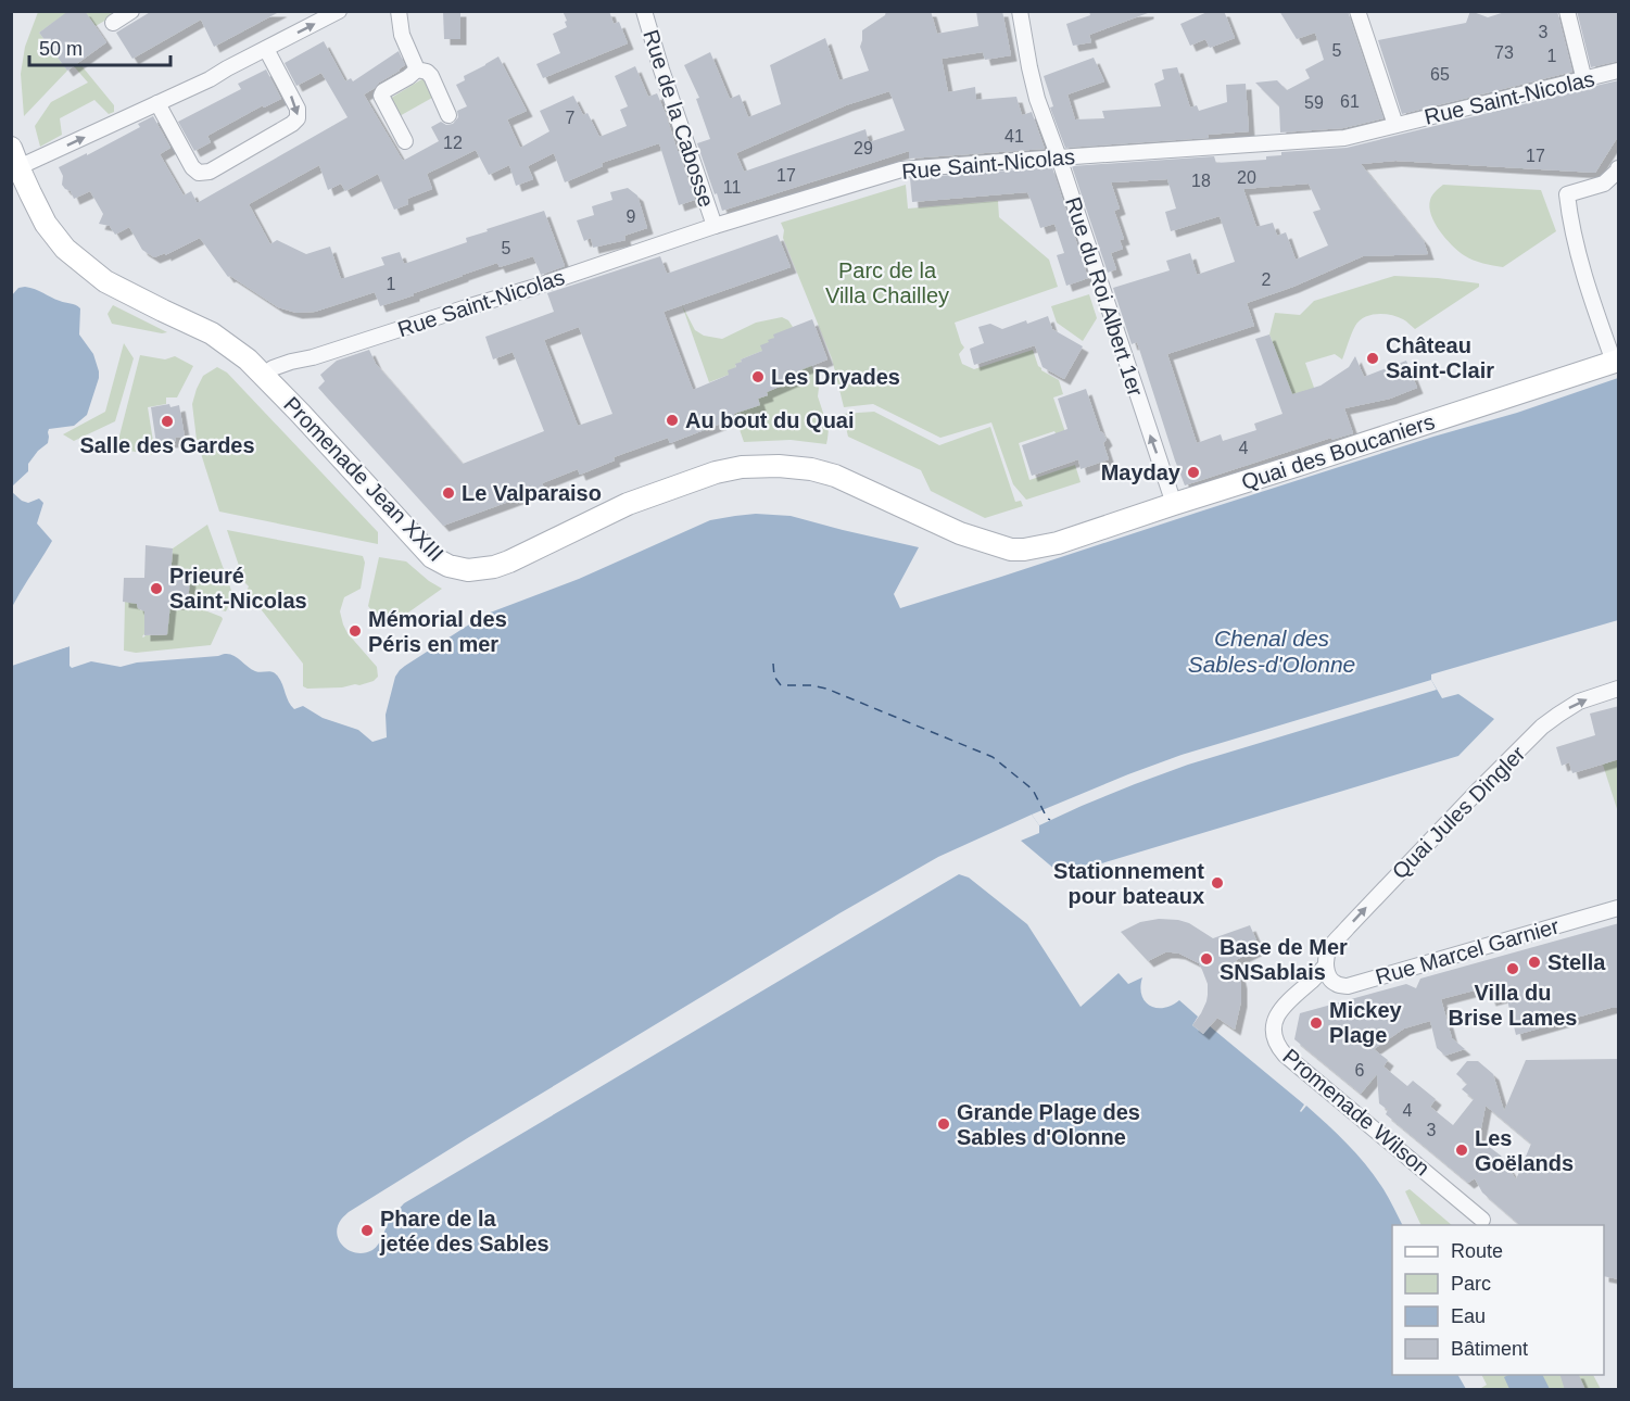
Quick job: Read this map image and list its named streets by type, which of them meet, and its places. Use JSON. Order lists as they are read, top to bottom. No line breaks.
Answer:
{"streets":{"street":["Rue Saint-Nicolas","Rue de la Cabosse","Rue du Roi Albert 1er","Quai des Boucaniers","Promenade Jean XXIII","Quai Jules Dingler","Rue Marcel Garnier","Promenade Wilson"]},"crossings":[["Rue Saint-Nicolas","Rue de la Cabosse"],["Rue Saint-Nicolas","Rue du Roi Albert 1er"],["Rue Saint-Nicolas","Promenade Jean XXIII"],["Rue du Roi Albert 1er","Quai des Boucaniers"],["Quai des Boucaniers","Promenade Jean XXIII"],["Quai Jules Dingler","Rue Marcel Garnier"],["Quai Jules Dingler","Promenade Wilson"],["Rue Marcel Garnier","Promenade Wilson"]],"one_way":["Rue du Roi Albert 1er","Quai Jules Dingler"],"water":["Chenal des Sables-d'Olonne"],"parks":["Parc de la Villa Chailley"],"places":["Château Saint-Clair","Les Dryades","Au bout du Quai","Salle des Gardes","Mayday","Le Valparaiso","Prieuré Saint-Nicolas","Mémorial des Péris en mer","Stationnement pour bateaux","Base de Mer SNSablais","Stella","Villa du Brise Lames","Mickey Plage","Grande Plage des Sables d'Olonne","Les Goëlands","Phare de la jetée des Sables"],"house_numbers":["3","5","73","1","65","61","59","7","41","12","29","17","17","20","18","11","9","5","2","1","4","6","4","3"],"legend":["Route","Parc","Eau","Bâtiment"],"scale_bar":"50 m"}
